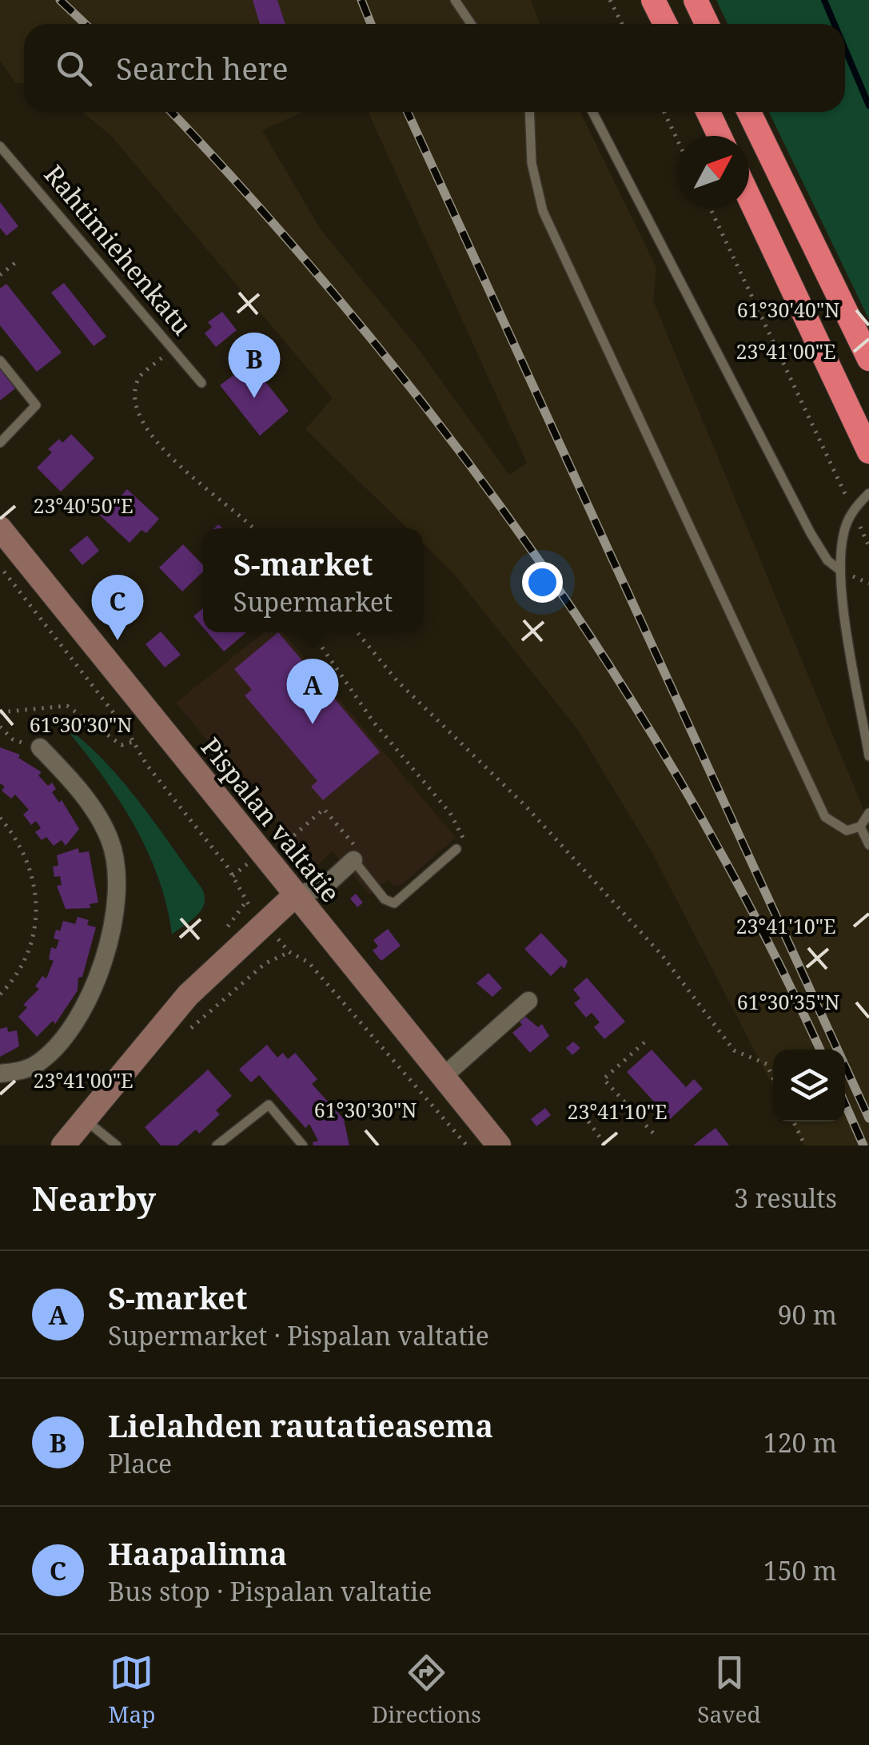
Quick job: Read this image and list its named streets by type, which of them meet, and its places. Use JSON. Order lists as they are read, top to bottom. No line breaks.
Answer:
{"streets":{"main road":["Pispalan valtatie"],"lane":["Rahtimiehenkatu"]},"north":"top right","page":{"search":"Search here","pins":["B","C","A"],"popup":["S-market","Supermarket"],"heading":["Nearby","3 results"],"list":[{"mark":"A","name":"S-market","note":"Supermarket · Pispalan valtatie","value":"90 m"},{"mark":"B","name":"Lielahden rautatieasema","note":"Place","value":"120 m"},{"mark":"C","name":"Haapalinna","note":"Bus stop · Pispalan valtatie","value":"150 m"}],"nav":["Map","Directions","Saved"]},"coordinates":["61°30'40\"N","23°41'00\"E","23°40'50\"E","61°30'30\"N","23°41'10\"E","61°30'35\"N"]}
